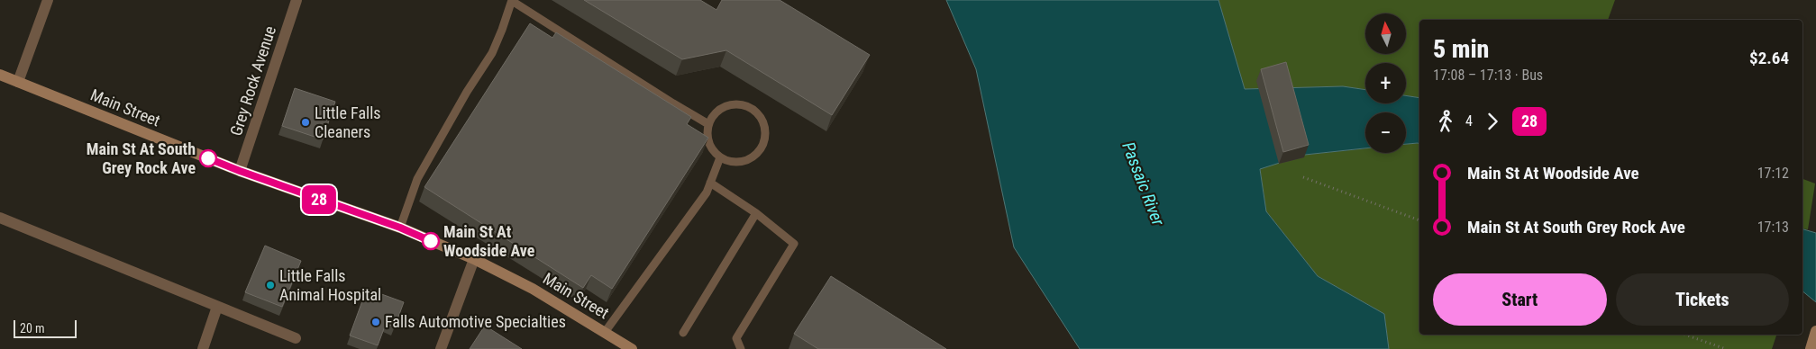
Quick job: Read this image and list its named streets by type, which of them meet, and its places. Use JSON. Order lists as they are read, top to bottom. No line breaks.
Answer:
{"streets":{"main road":["Main Street"],"street":["Grey Rock Avenue"]},"crossings":[["Grey Rock Avenue","Main Street"]],"water":["Passaic River"],"places":["Little Falls Cleaners","Main St At South Grey Rock Ave","Main St At Woodside Ave","Little Falls Animal Hospital","Falls Automotive Specialties"],"lines":["bus line 28"],"scale_bar":"20 m","north":"top","page":{"on_map":"28","map_buttons":["+","−"],"heading":["5 min","17:08 – 17:13 · Bus","$2.64"],"legs":["4","28"],"list":[{"name":"Main St At Woodside Ave","value":"17:12"},{"name":"Main St At South Grey Rock Ave","value":"17:13"}],"buttons":["Start","Tickets"],"scale":"20 m"}}
